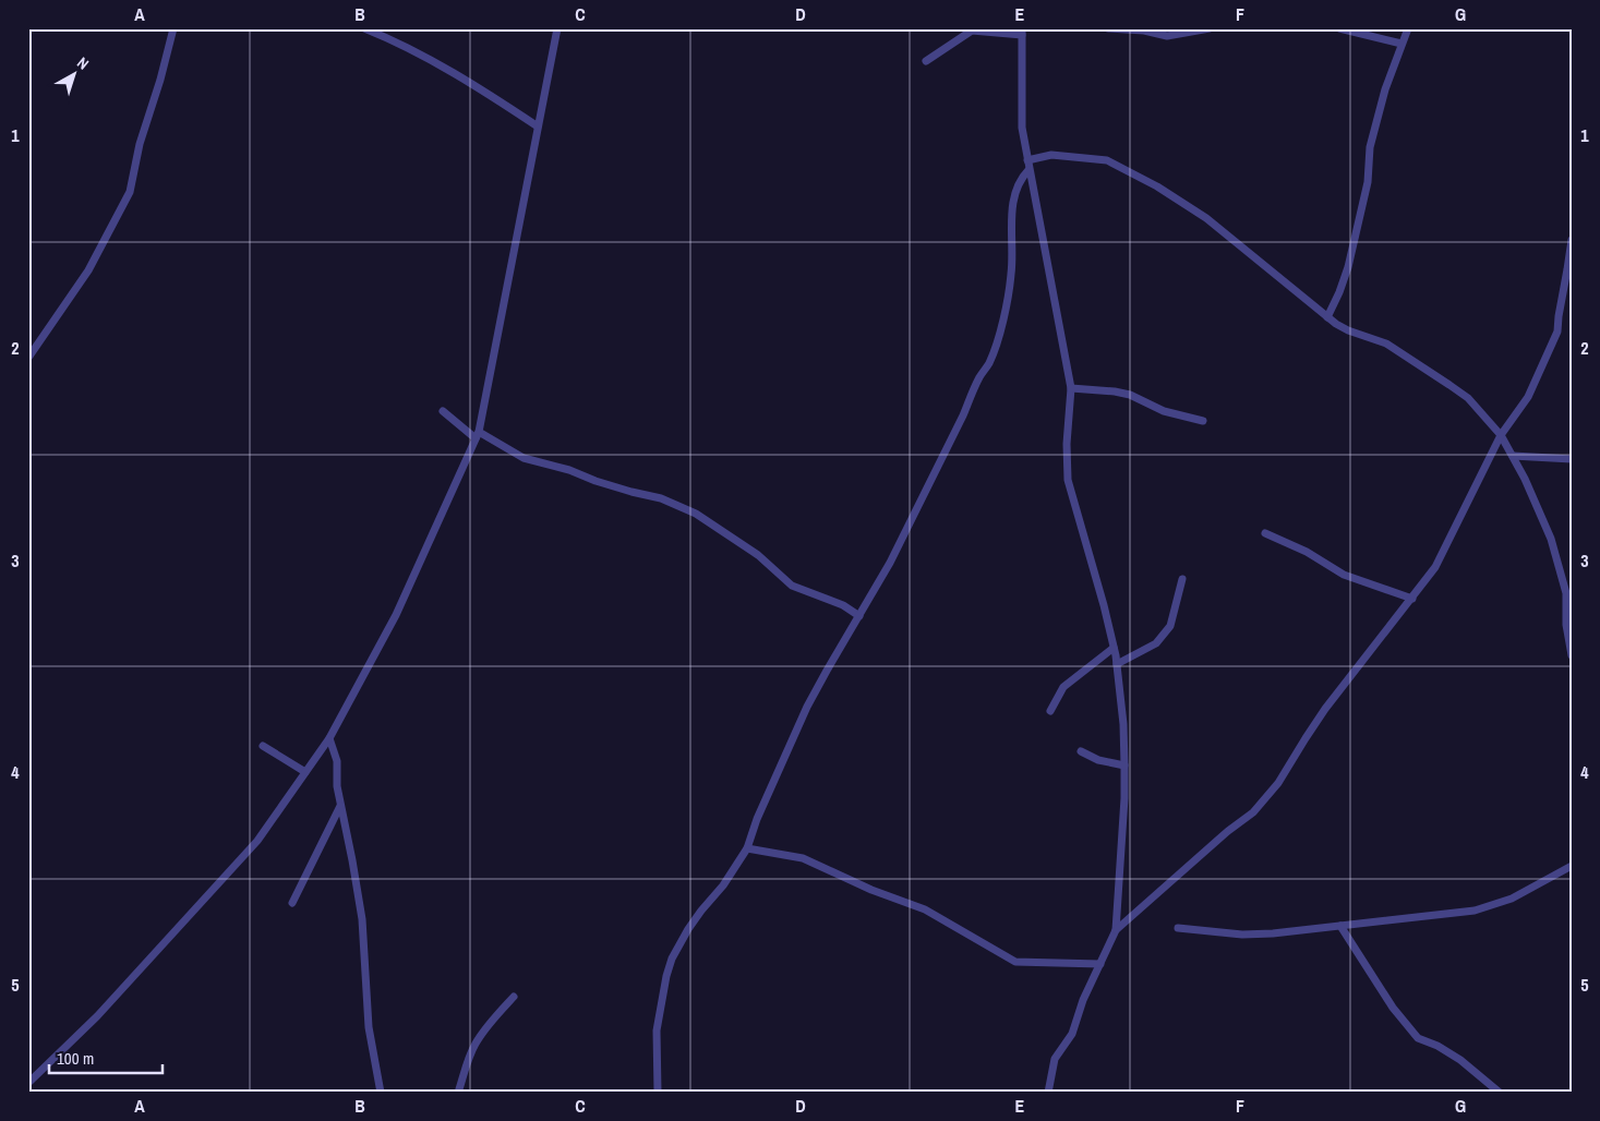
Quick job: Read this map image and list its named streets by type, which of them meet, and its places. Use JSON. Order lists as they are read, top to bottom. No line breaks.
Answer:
{"scale_bar":"100 m","north":"top right","grid":{"columns":["A","B","C","D","E","F","G"],"rows":["1","2","3","4","5"]}}
